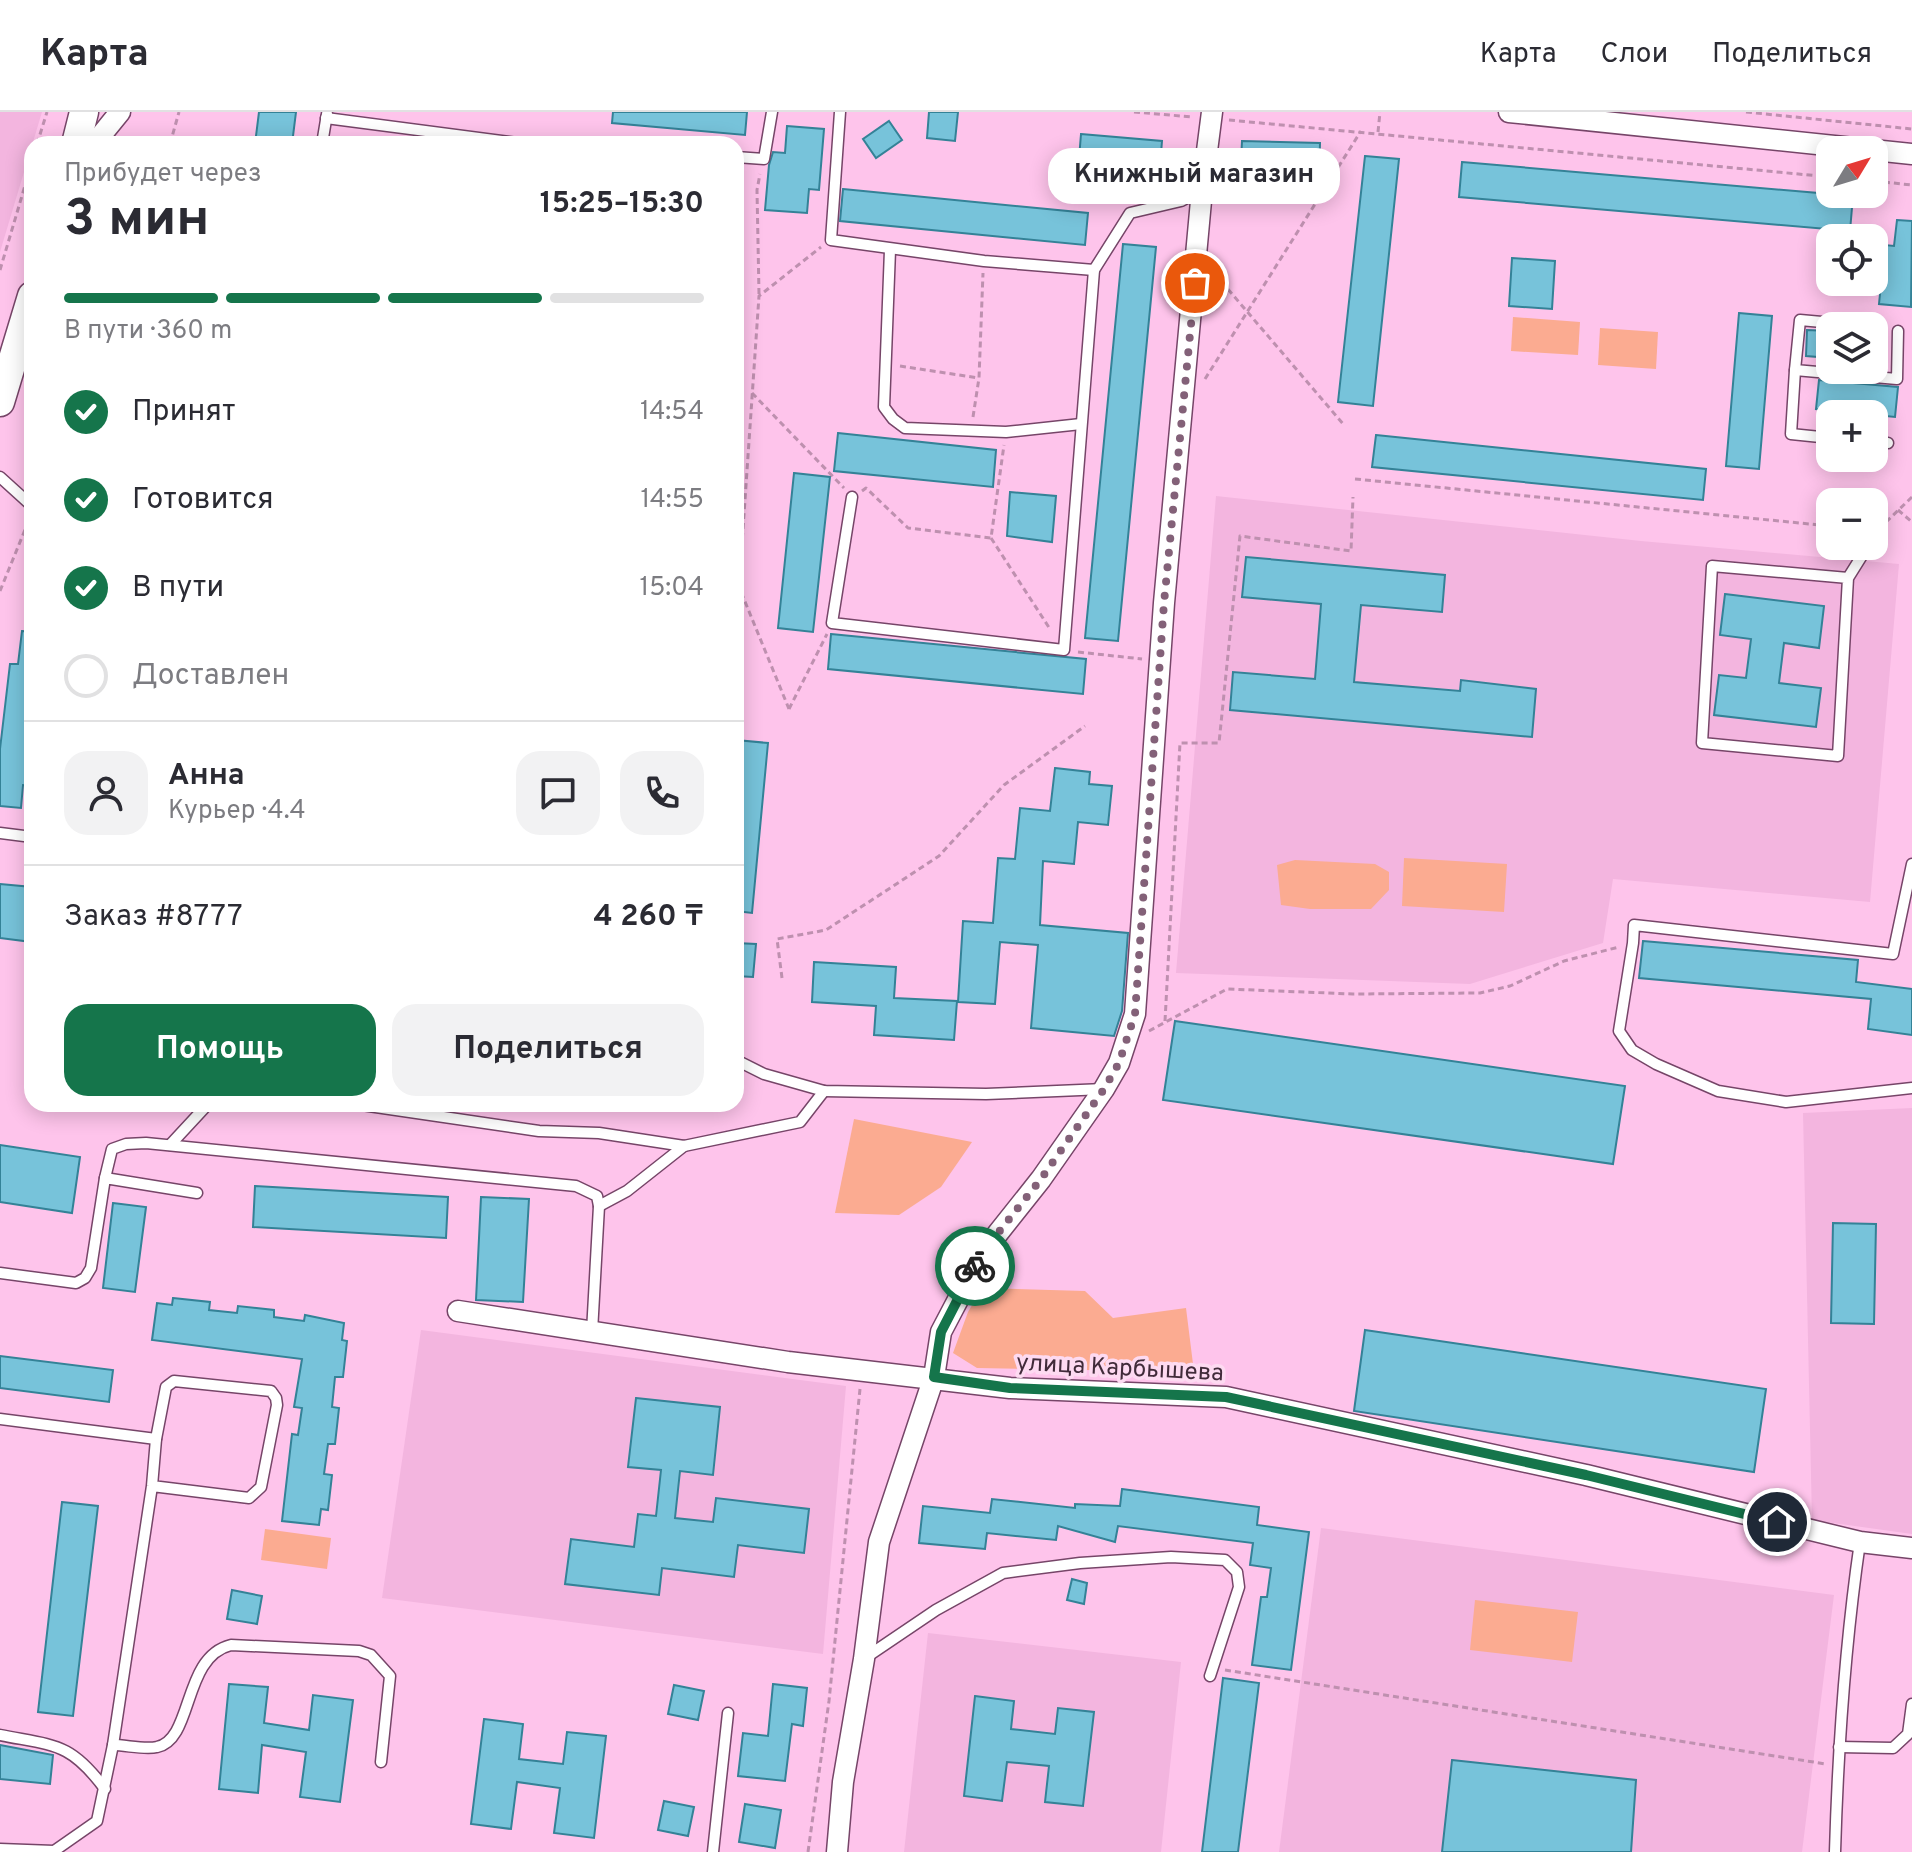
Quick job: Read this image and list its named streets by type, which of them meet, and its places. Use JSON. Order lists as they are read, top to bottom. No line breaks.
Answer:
{"streets":{"street":["улица Карбышева"]},"places":["Книжный магазин"],"north":"top right","page":{"header":"Карта","nav":["Карта","Слои","Поделиться"],"map_buttons":["+","−"],"heading":["3 мин","Прибудет через","15:25–15:30"],"panel":["Анна","Курьер · 4.4","Заказ #8777","4 260 ₸"],"bubble":"Книжный магазин","bar":"В пути · 360 m","list":[["Принят","14:54"],["Готовится","14:55"],["В пути","15:04"],"Доставлен"],"buttons":["Помощь","Поделиться"]}}
